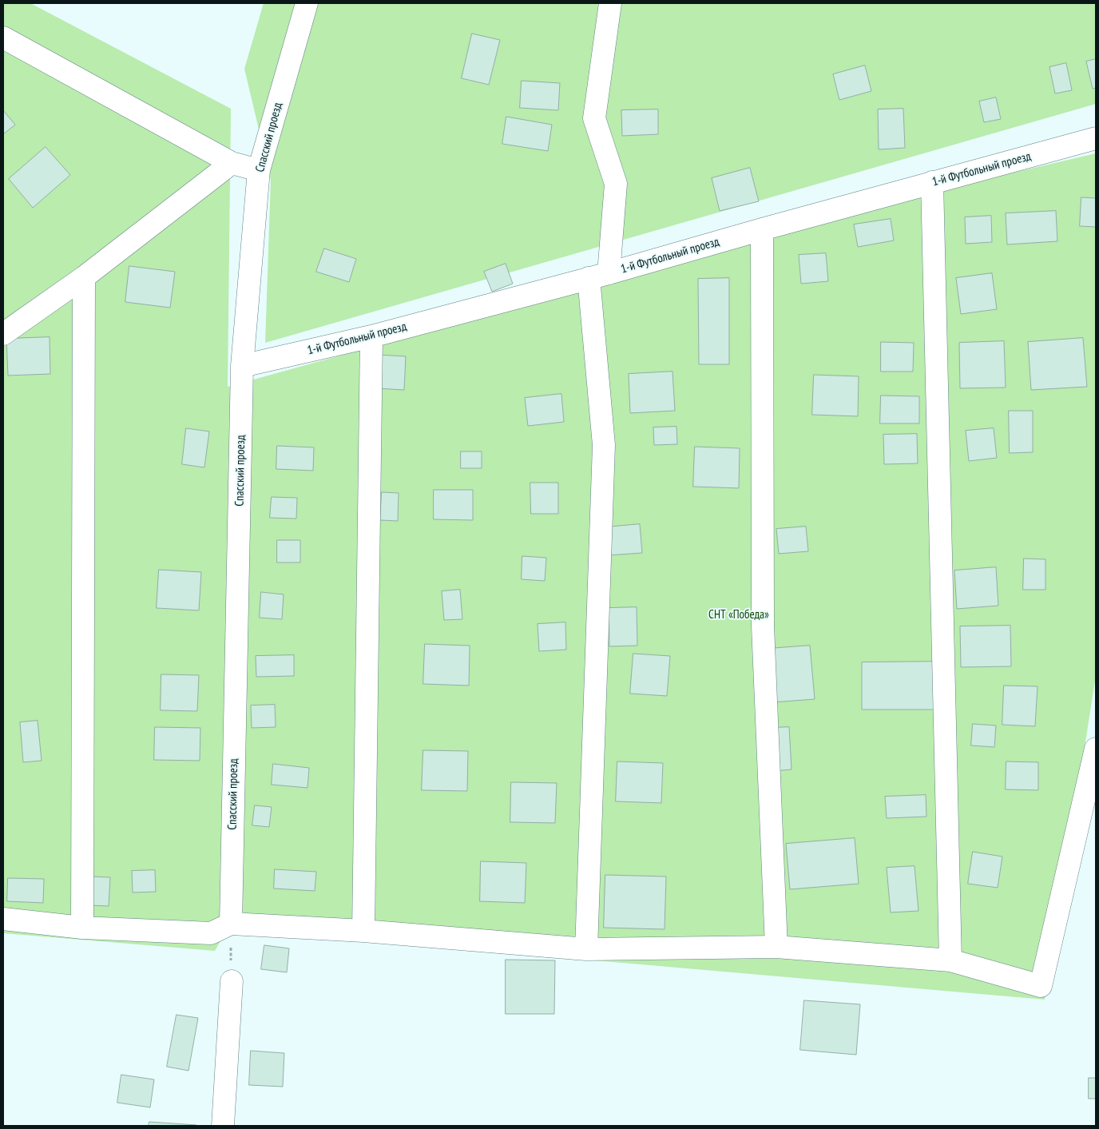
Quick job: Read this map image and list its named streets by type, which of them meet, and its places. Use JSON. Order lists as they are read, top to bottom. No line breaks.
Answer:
{"streets":{"street":["Спасский проезд","1-й Футбольный проезд"]},"crossings":[["Спасский проезд","1-й Футбольный проезд"]],"parks":["СНТ «Победа»"]}
